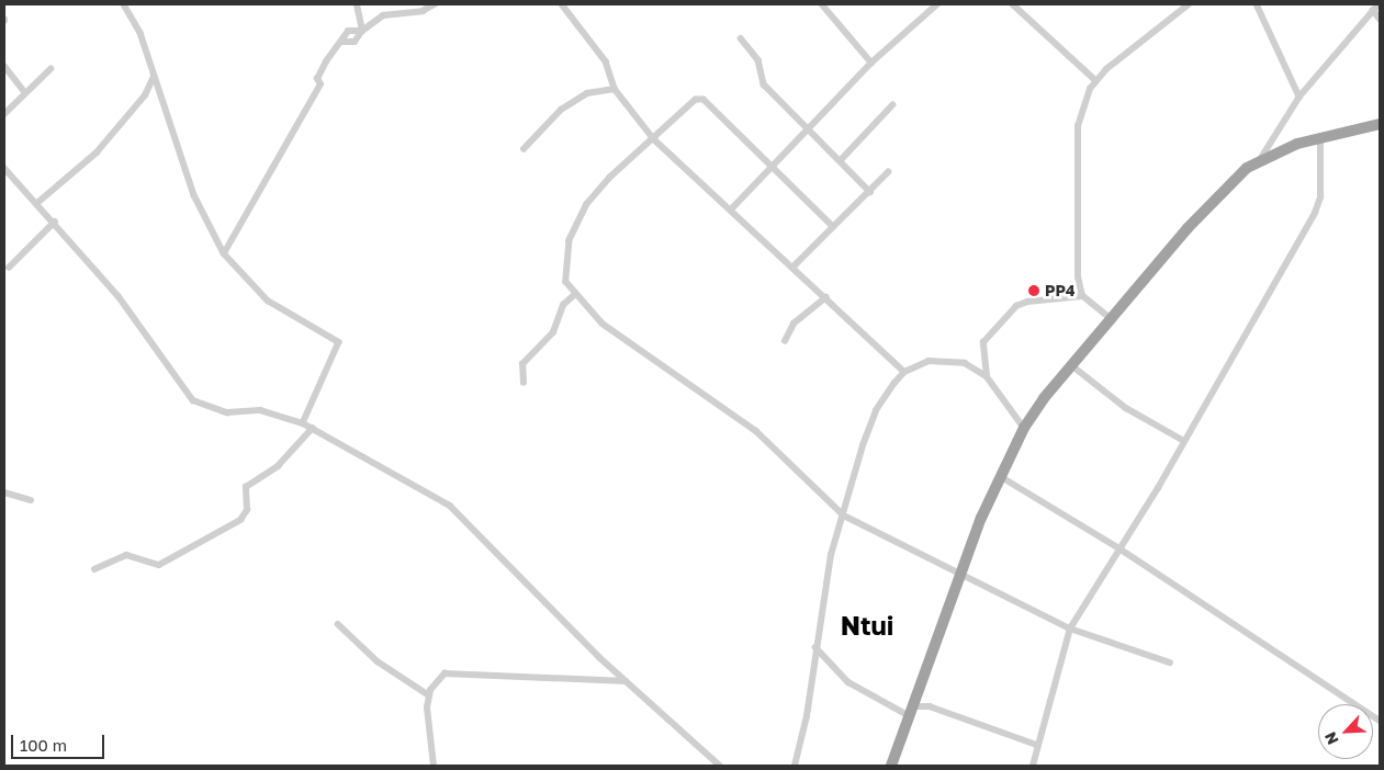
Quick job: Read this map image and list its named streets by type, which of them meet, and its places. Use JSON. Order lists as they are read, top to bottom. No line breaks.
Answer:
{"districts":["Ntui"],"places":["PP4"],"scale_bar":"100 m","north":"bottom left"}
